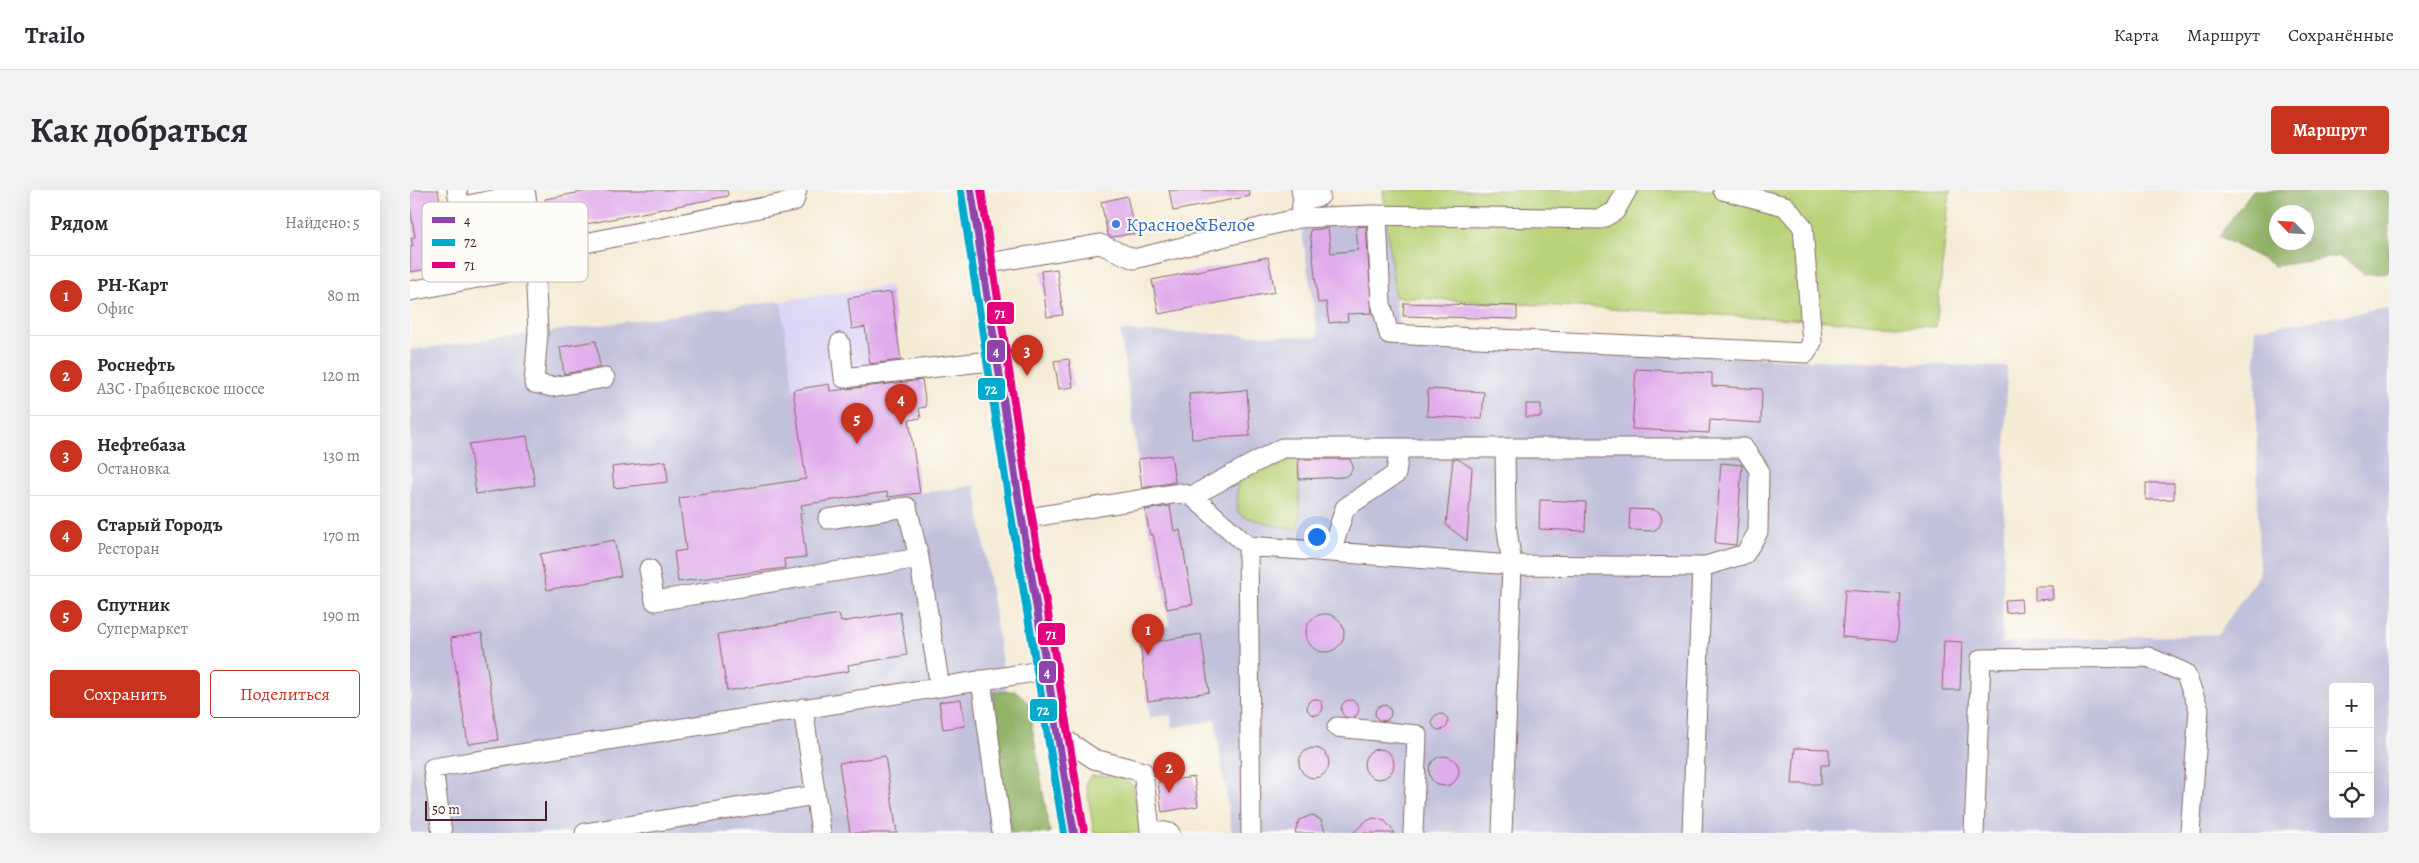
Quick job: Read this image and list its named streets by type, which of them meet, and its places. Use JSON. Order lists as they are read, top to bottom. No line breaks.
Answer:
{"places":["Красное&Белое"],"lines":["transit line 4","transit line 71","transit line 72"],"legend":["4","72","71"],"scale_bar":"50 m","north":"top left","page":{"header":"Trailo","nav":["Карта","Маршрут","Сохранённые"],"title":"Как добраться","buttons":["Маршрут",["Сохранить","Поделиться"]],"heading":["Рядом","Найдено: 5"],"list":[{"mark":"1","name":"РН-Карт","note":"Офис","value":"80 m"},{"mark":"2","name":"Роснефть","note":"АЗС · Грабцевское шоссе","value":"120 m"},{"mark":"3","name":"Нефтебаза","note":"Остановка","value":"130 m"},{"mark":"4","name":"Старый Городъ","note":"Ресторан","value":"170 m"},{"mark":"5","name":"Спутник","note":"Супермаркет","value":"190 m"}],"pins":["3","4","5","1","2"],"map_buttons":["+","−"],"scale":"50 m"}}
